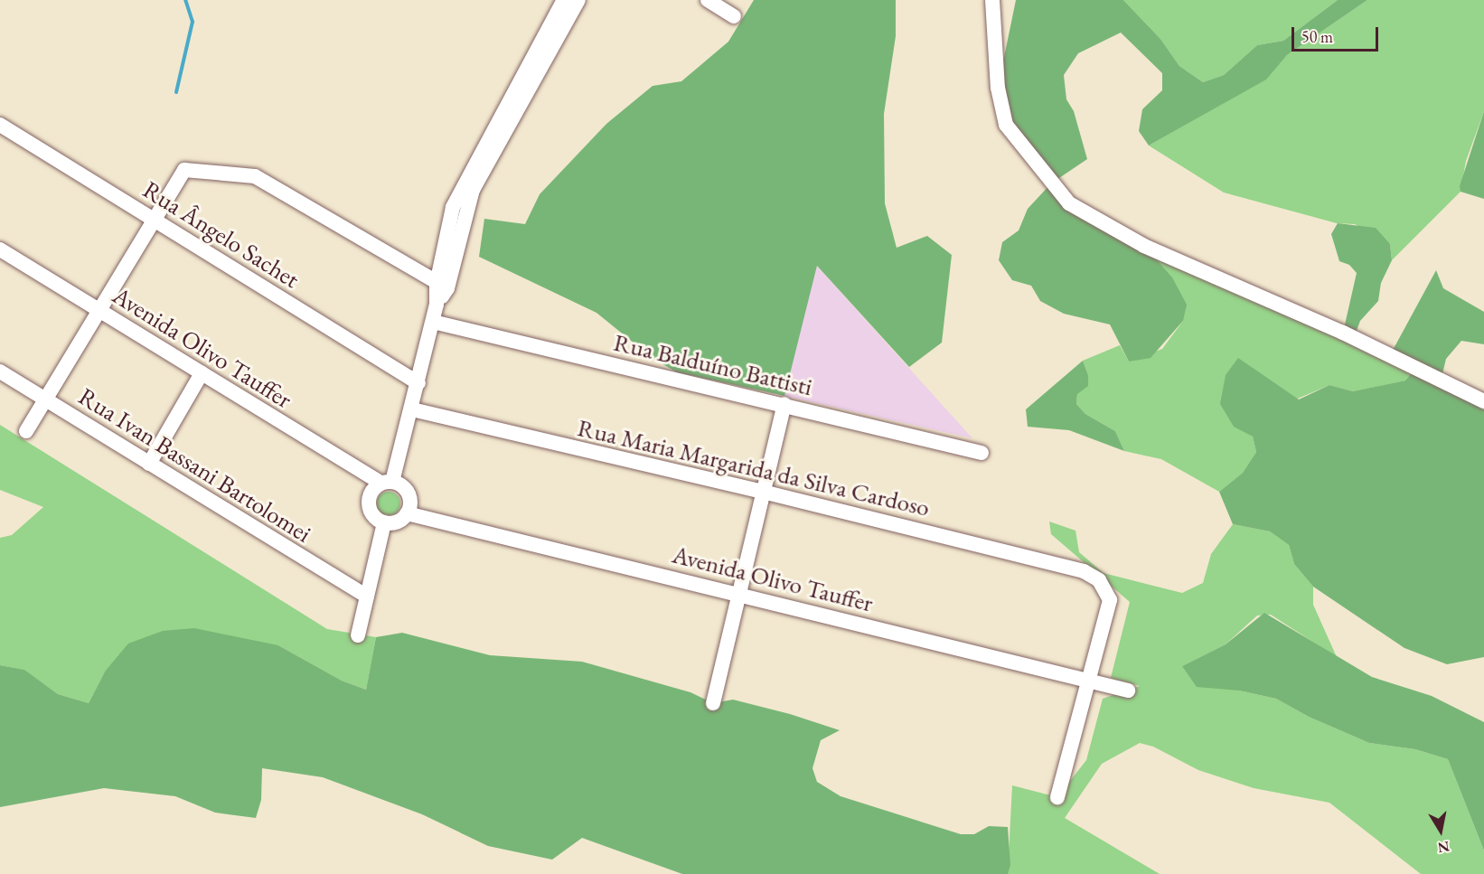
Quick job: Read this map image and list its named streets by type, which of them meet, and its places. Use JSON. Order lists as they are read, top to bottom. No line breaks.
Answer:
{"streets":{"street":["Rua Ângelo Sachet","Avenida Olivo Tauffer","Rua Balduíno Battisti","Rua Ivan Bassani Bartolomei","Rua Maria Margarida da Silva Cardoso"]},"crossings":[["Avenida Olivo Tauffer","Rua Maria Margarida da Silva Cardoso"]],"scale_bar":"50 m","north":"bottom"}
